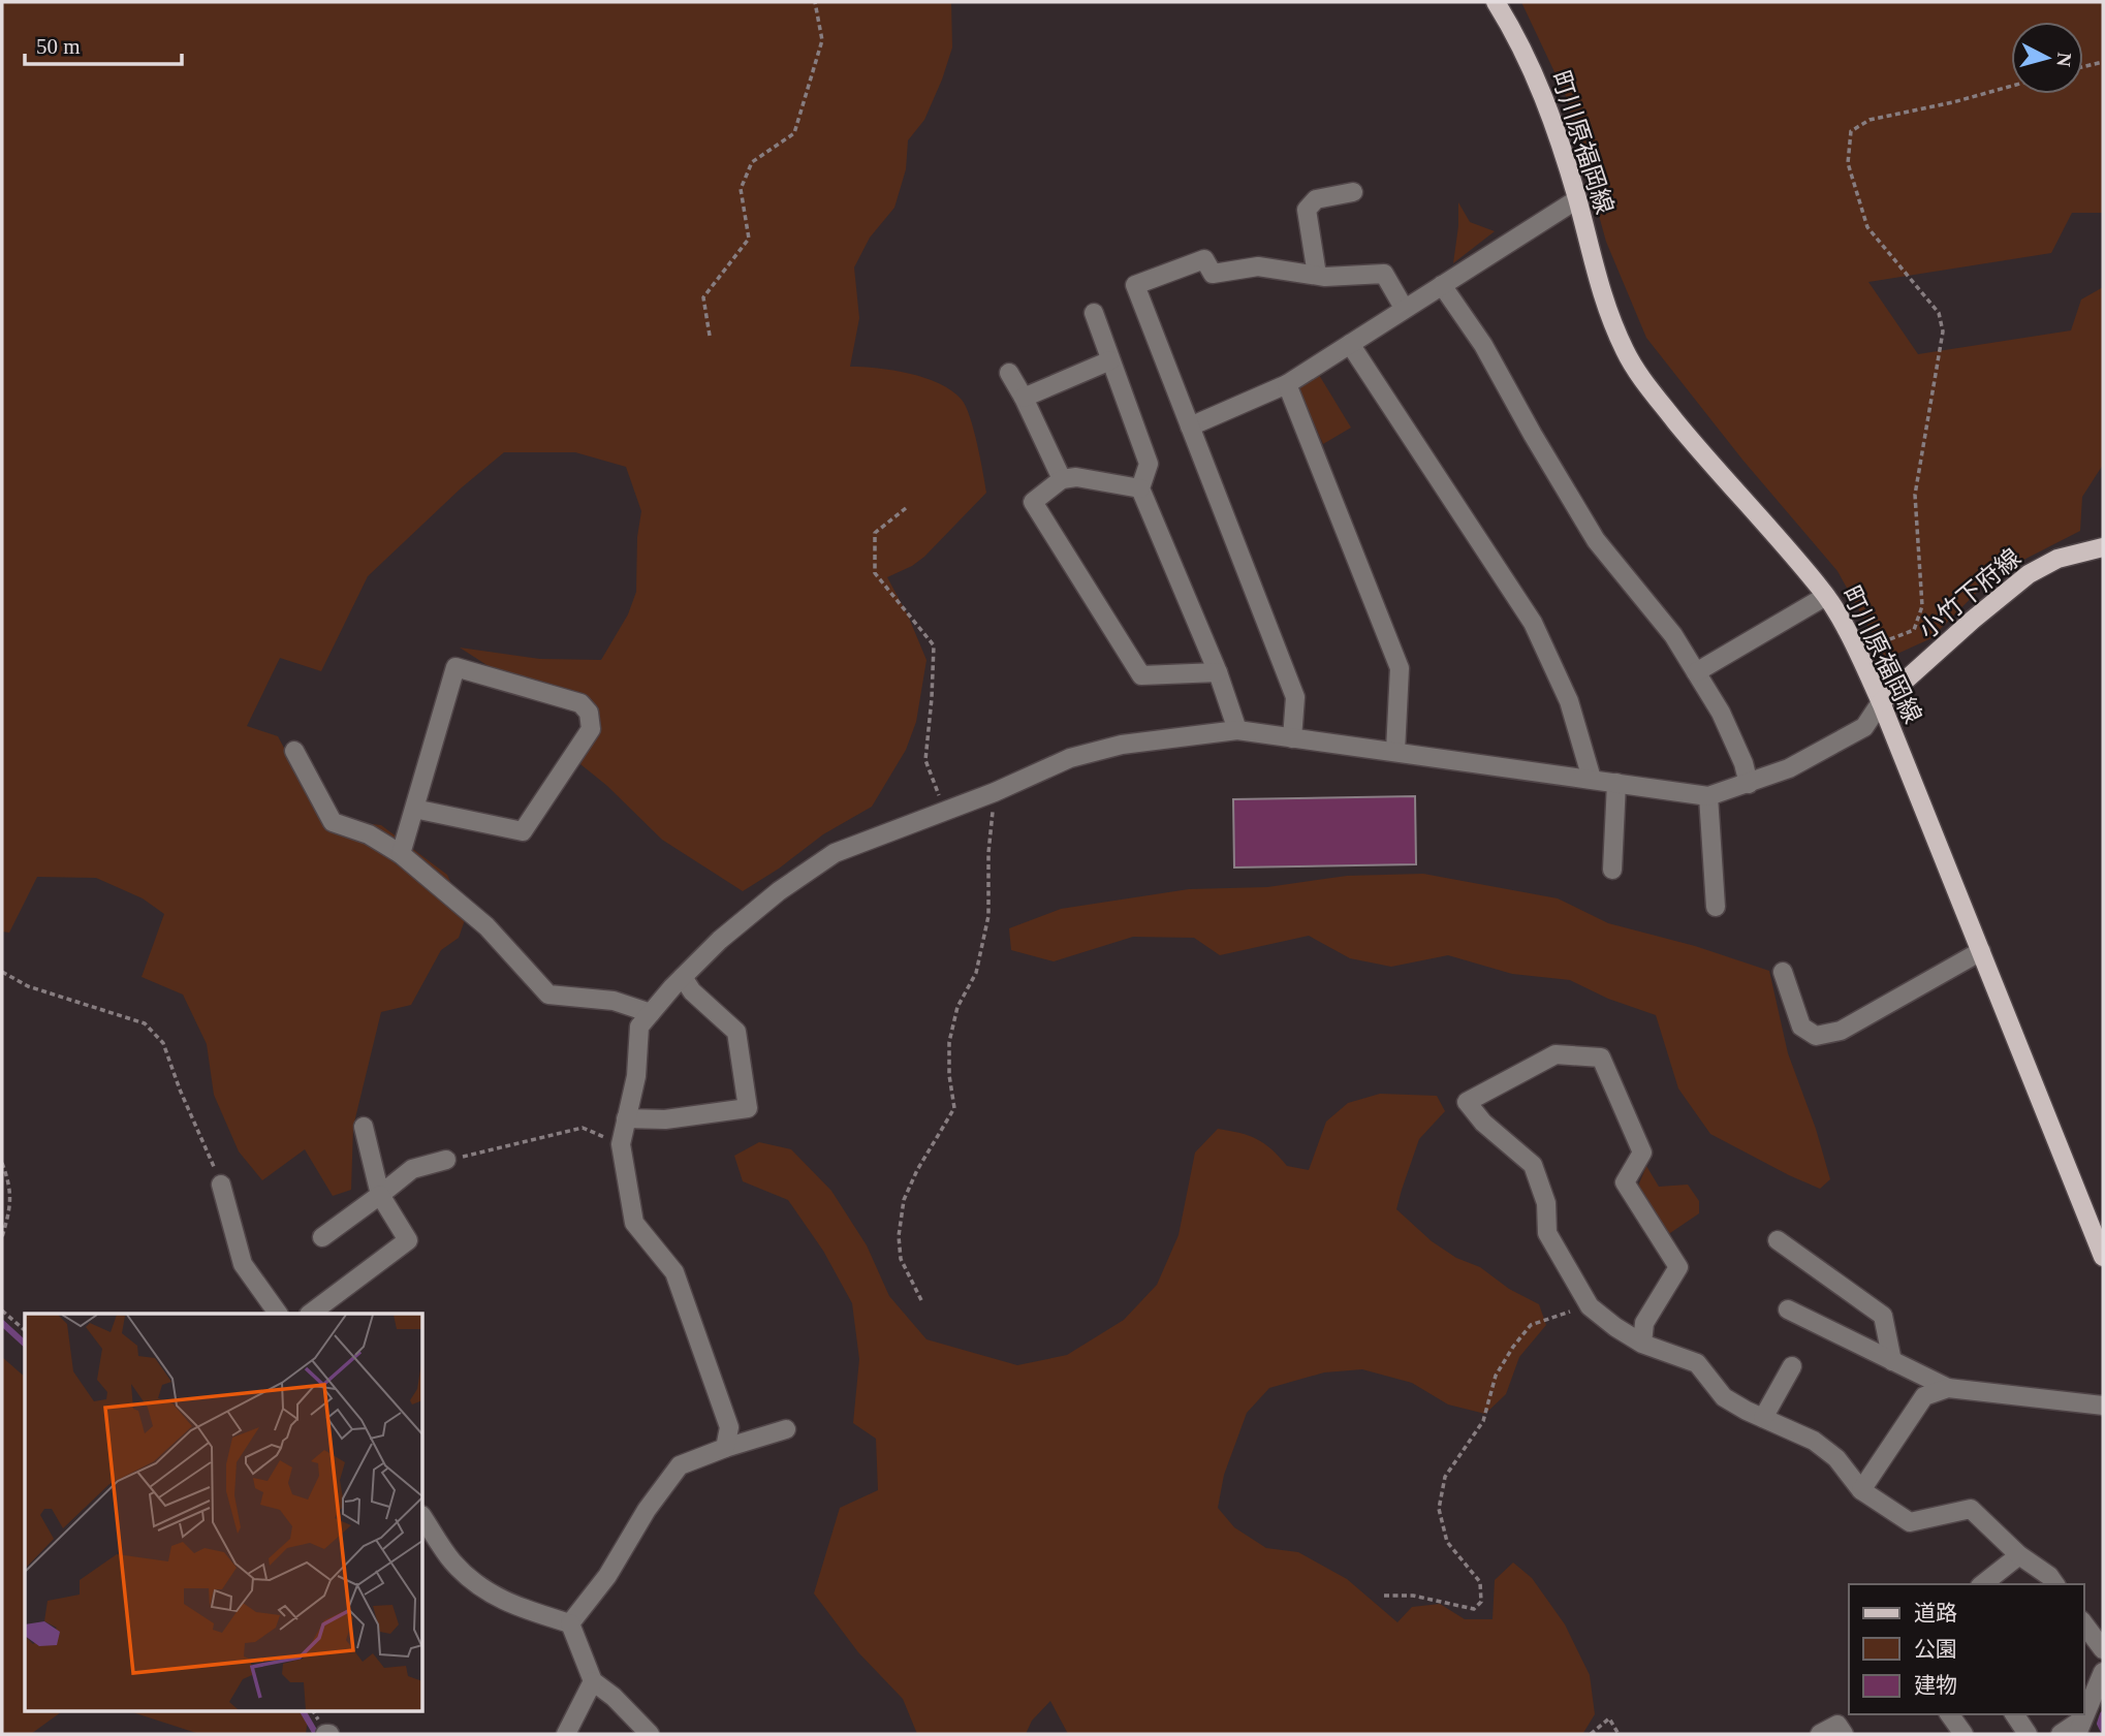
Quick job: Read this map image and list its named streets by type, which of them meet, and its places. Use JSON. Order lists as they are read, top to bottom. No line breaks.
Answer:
{"streets":{"main road":["町川原福岡線","小竹下府線"]},"crossings":[["町川原福岡線","小竹下府線"]],"legend":["道路","公園","建物"],"scale_bar":"50 m","north":"right"}
